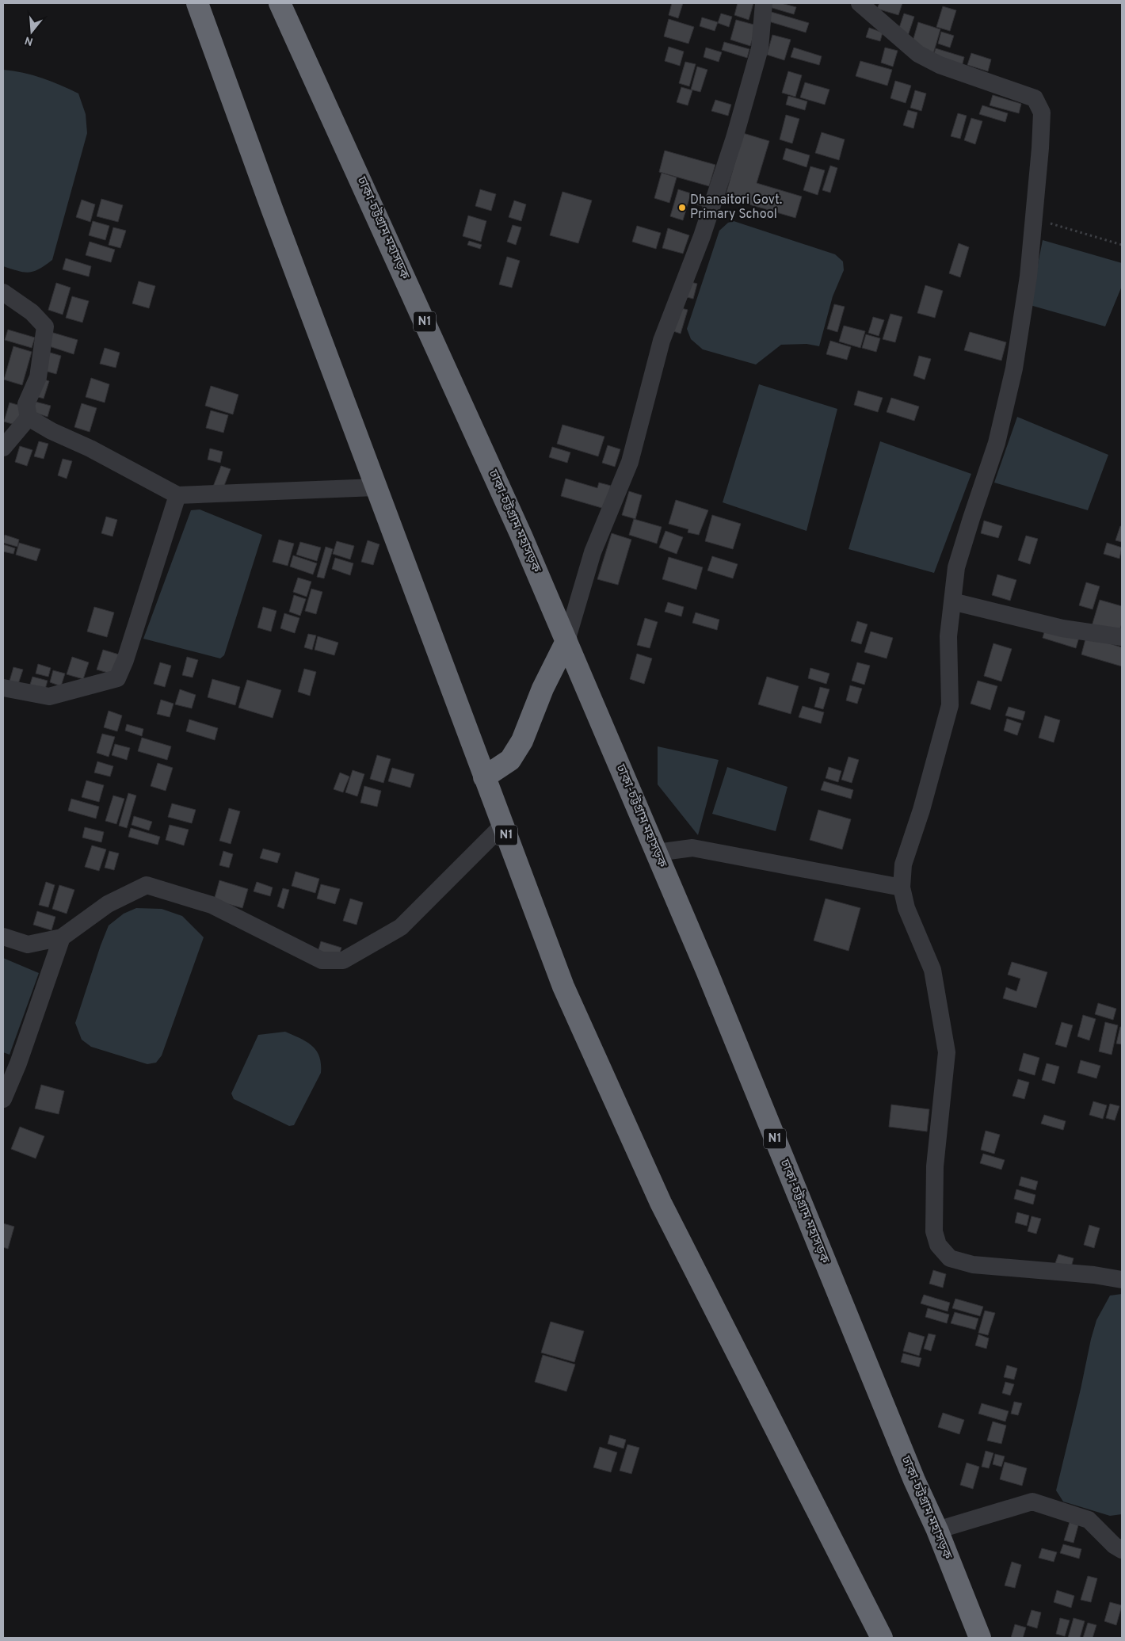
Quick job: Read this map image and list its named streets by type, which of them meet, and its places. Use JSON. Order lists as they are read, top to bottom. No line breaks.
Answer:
{"streets":{"highway":["ঢাকা-চট্টগ্রাম মহাসড়ক","N1"]},"places":["Dhanaitori Govt. Primary School"],"north":"bottom"}
